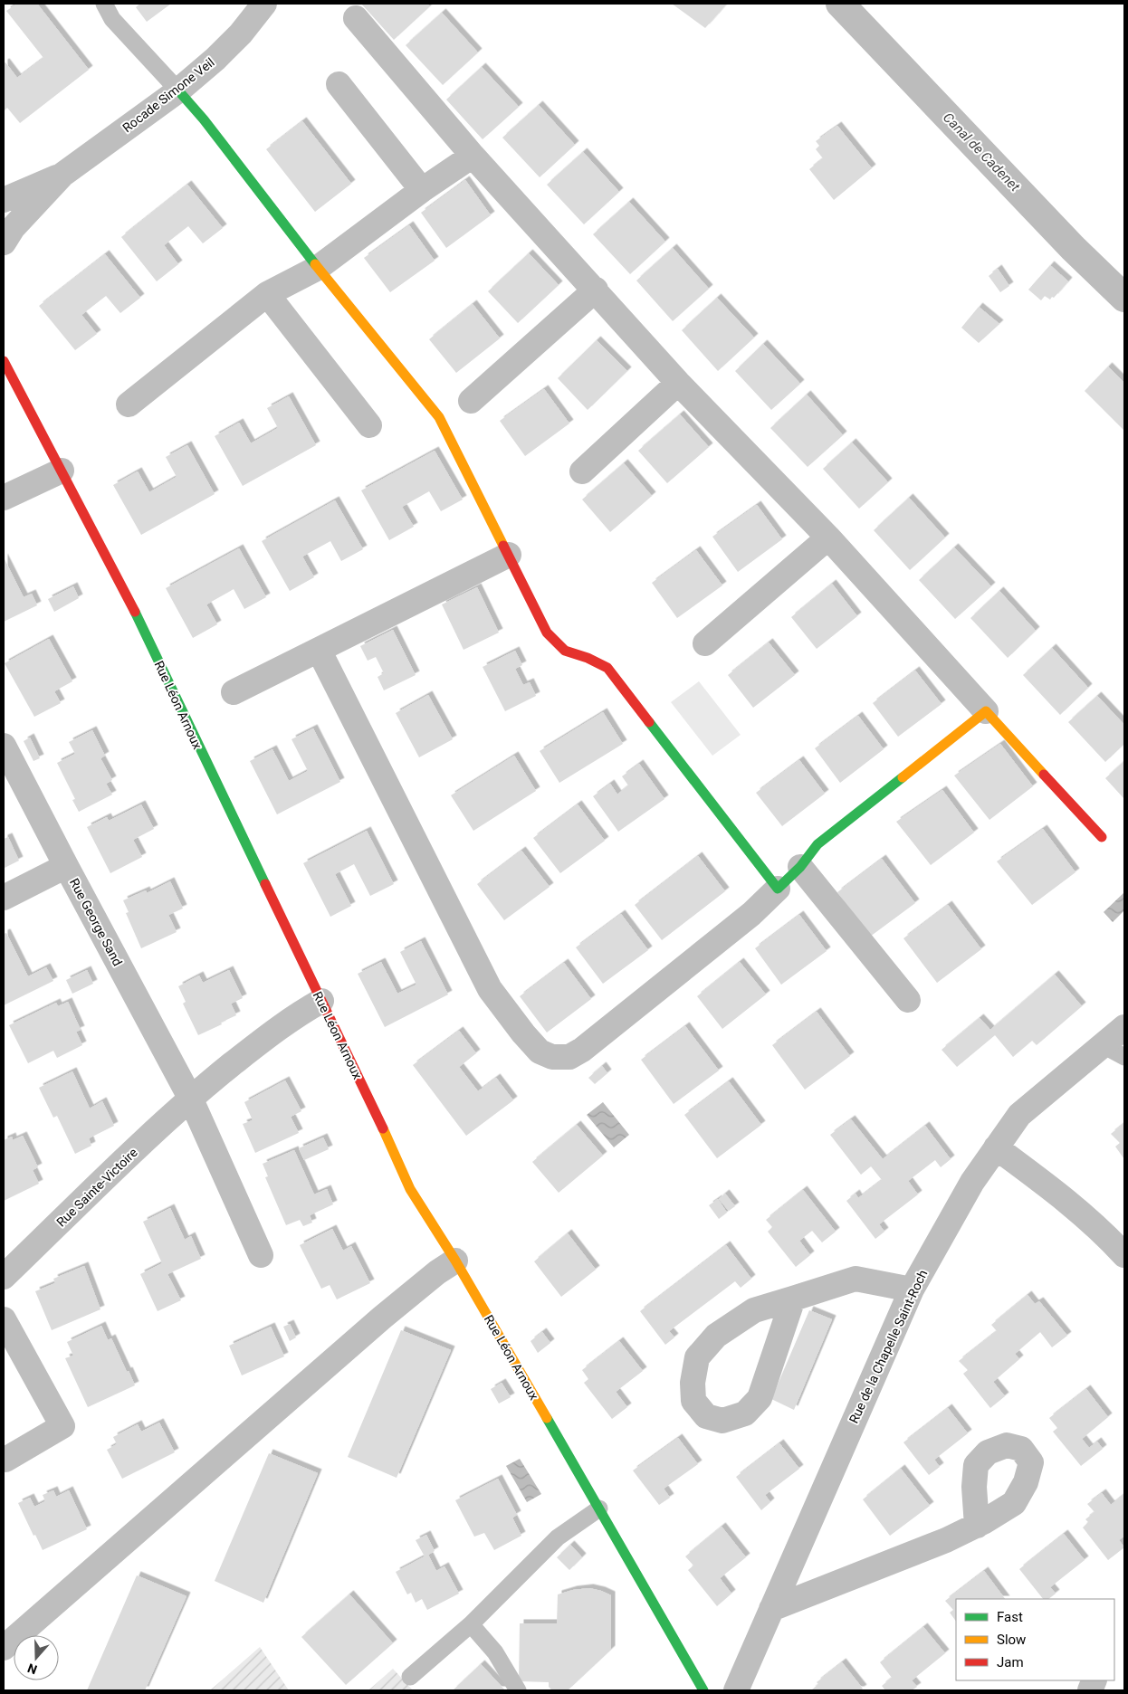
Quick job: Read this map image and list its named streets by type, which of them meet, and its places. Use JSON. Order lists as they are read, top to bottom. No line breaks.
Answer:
{"streets":{"street":["Rocade Simone Veil","Rue Léon Arnoux","Rue George Sand","Rue Sainte-Victoire","Rue de la Chapelle Saint-Roch"]},"crossings":[["Rue Léon Arnoux","Rue Sainte-Victoire"],["Rue George Sand","Rue Sainte-Victoire"]],"water":["Canal de Cadenet"],"legend":["Fast","Slow","Jam"],"north":"bottom"}
